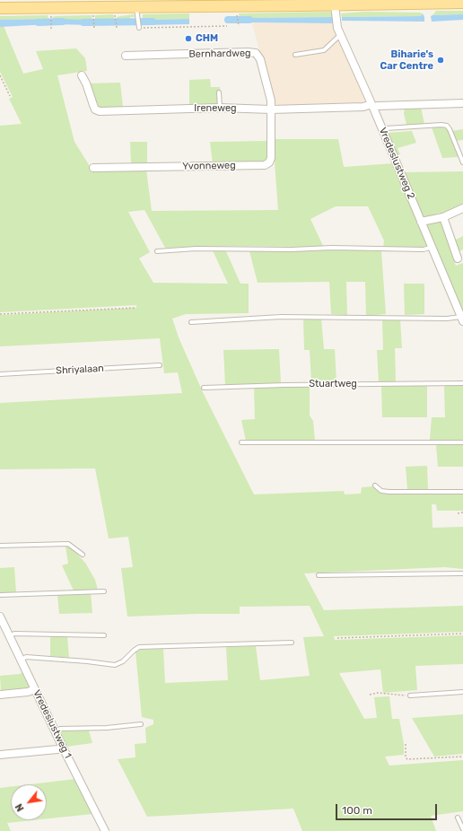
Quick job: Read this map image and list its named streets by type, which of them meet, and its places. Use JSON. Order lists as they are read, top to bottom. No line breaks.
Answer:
{"streets":{"street":["Bernhardweg","Ireneweg","Vredeslustweg 2","Yvonneweg","Vredeslustweg 1"],"lane":["Shriyalaan","Stuartweg"]},"crossings":[["Bernhardweg","Ireneweg"],["Bernhardweg","Yvonneweg"],["Ireneweg","Vredeslustweg 2"],["Ireneweg","Yvonneweg"]],"places":["CHM","Biharie's Car Centre"],"scale_bar":"100 m","north":"bottom left"}
